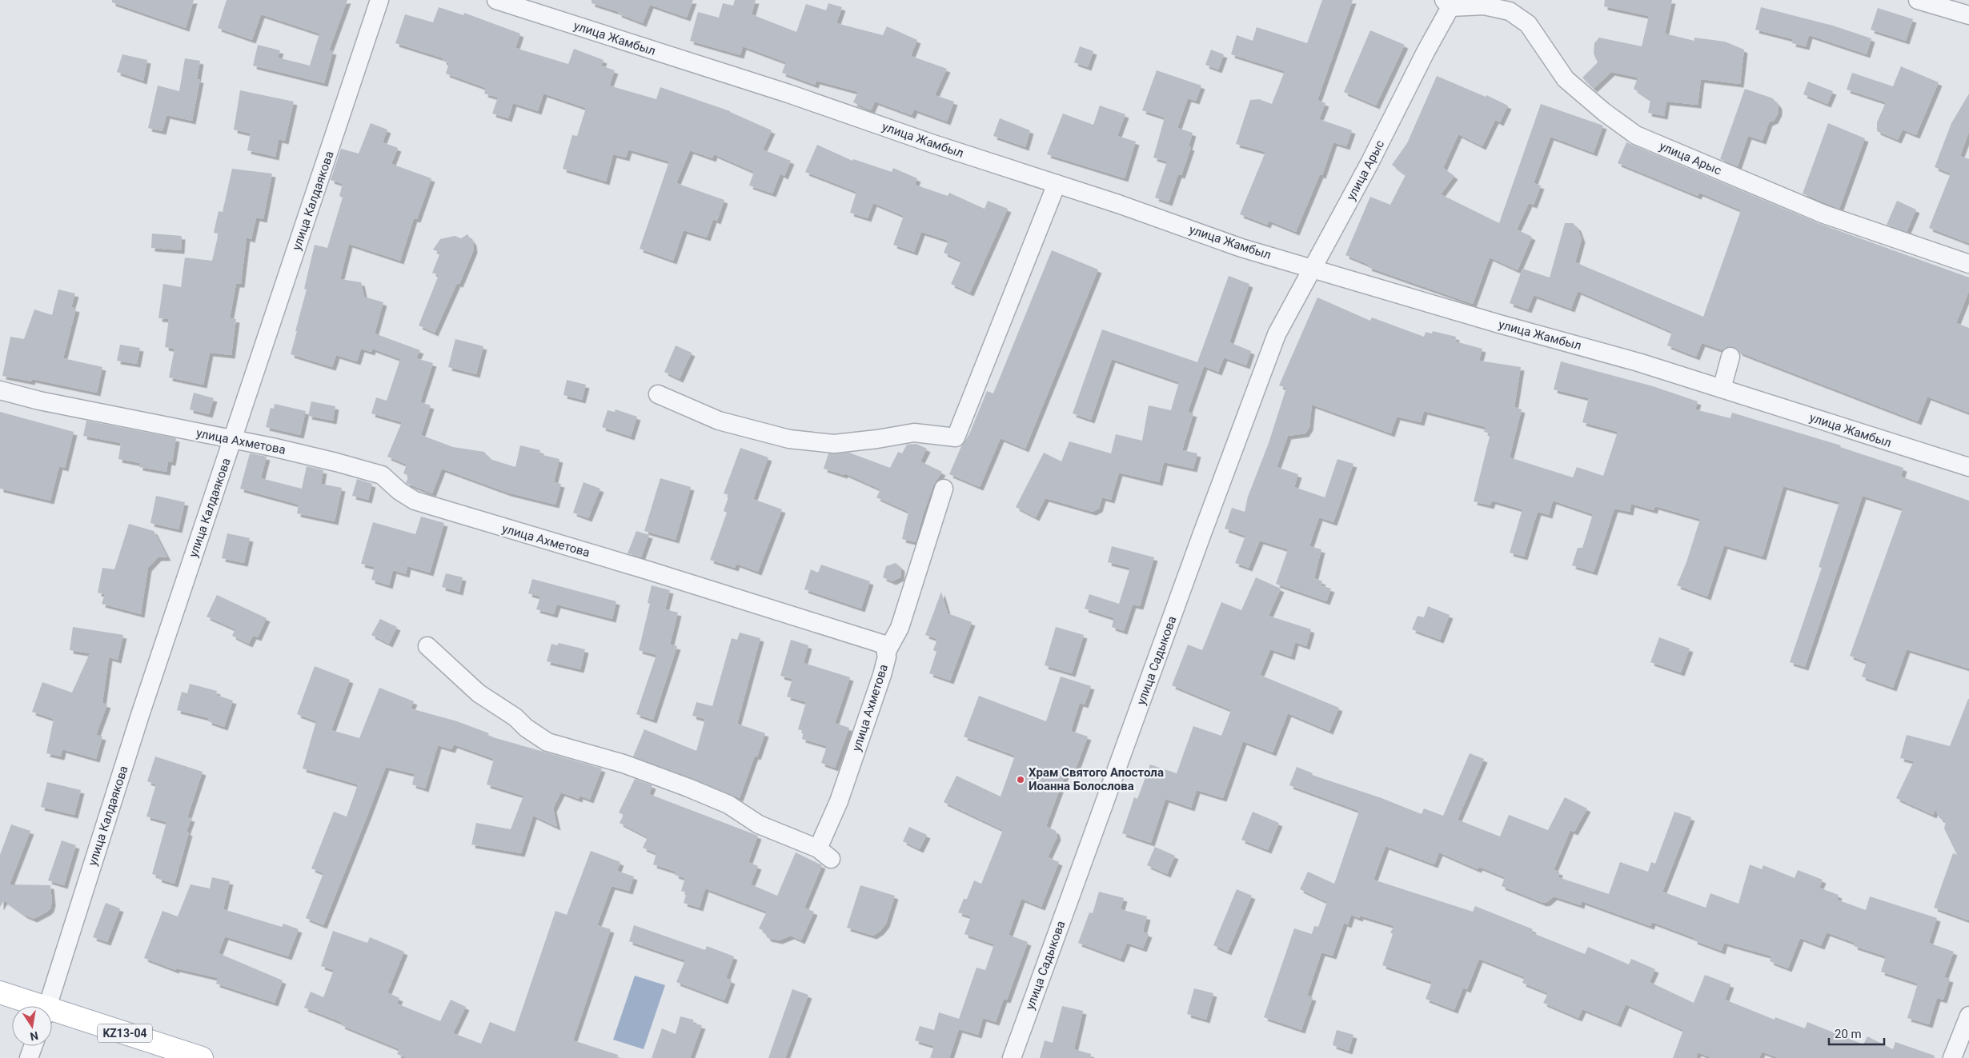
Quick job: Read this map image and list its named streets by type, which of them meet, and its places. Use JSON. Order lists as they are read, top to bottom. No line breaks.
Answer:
{"streets":{"main road":["KZ13-04"],"street":["улица Жамбыл","улица Арыс","улица Калдаякова","улица Ахметова","улица Садыкова"]},"crossings":[["улица Жамбыл","улица Арыс"],["улица Жамбыл","улица Садыкова"],["улица Арыс","улица Садыкова"],["улица Калдаякова","улица Ахметова"]],"places":["Храм Святого Апостола Иоанна Болослова"],"scale_bar":"20 m","north":"bottom"}
